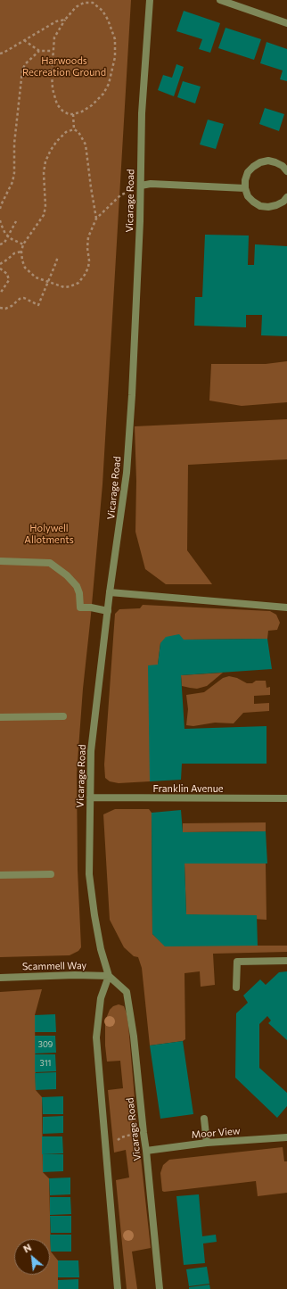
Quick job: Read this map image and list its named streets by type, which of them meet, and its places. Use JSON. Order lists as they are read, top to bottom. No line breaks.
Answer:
{"streets":{"street":["Vicarage Road","Franklin Avenue","Scammell Way","Moor View"]},"crossings":[["Vicarage Road","Franklin Avenue"],["Vicarage Road","Scammell Way"],["Vicarage Road","Moor View"]],"parks":["Harwoods Recreation Ground","Holywell Allotments"],"house_numbers":["309","311"],"north":"top left"}
